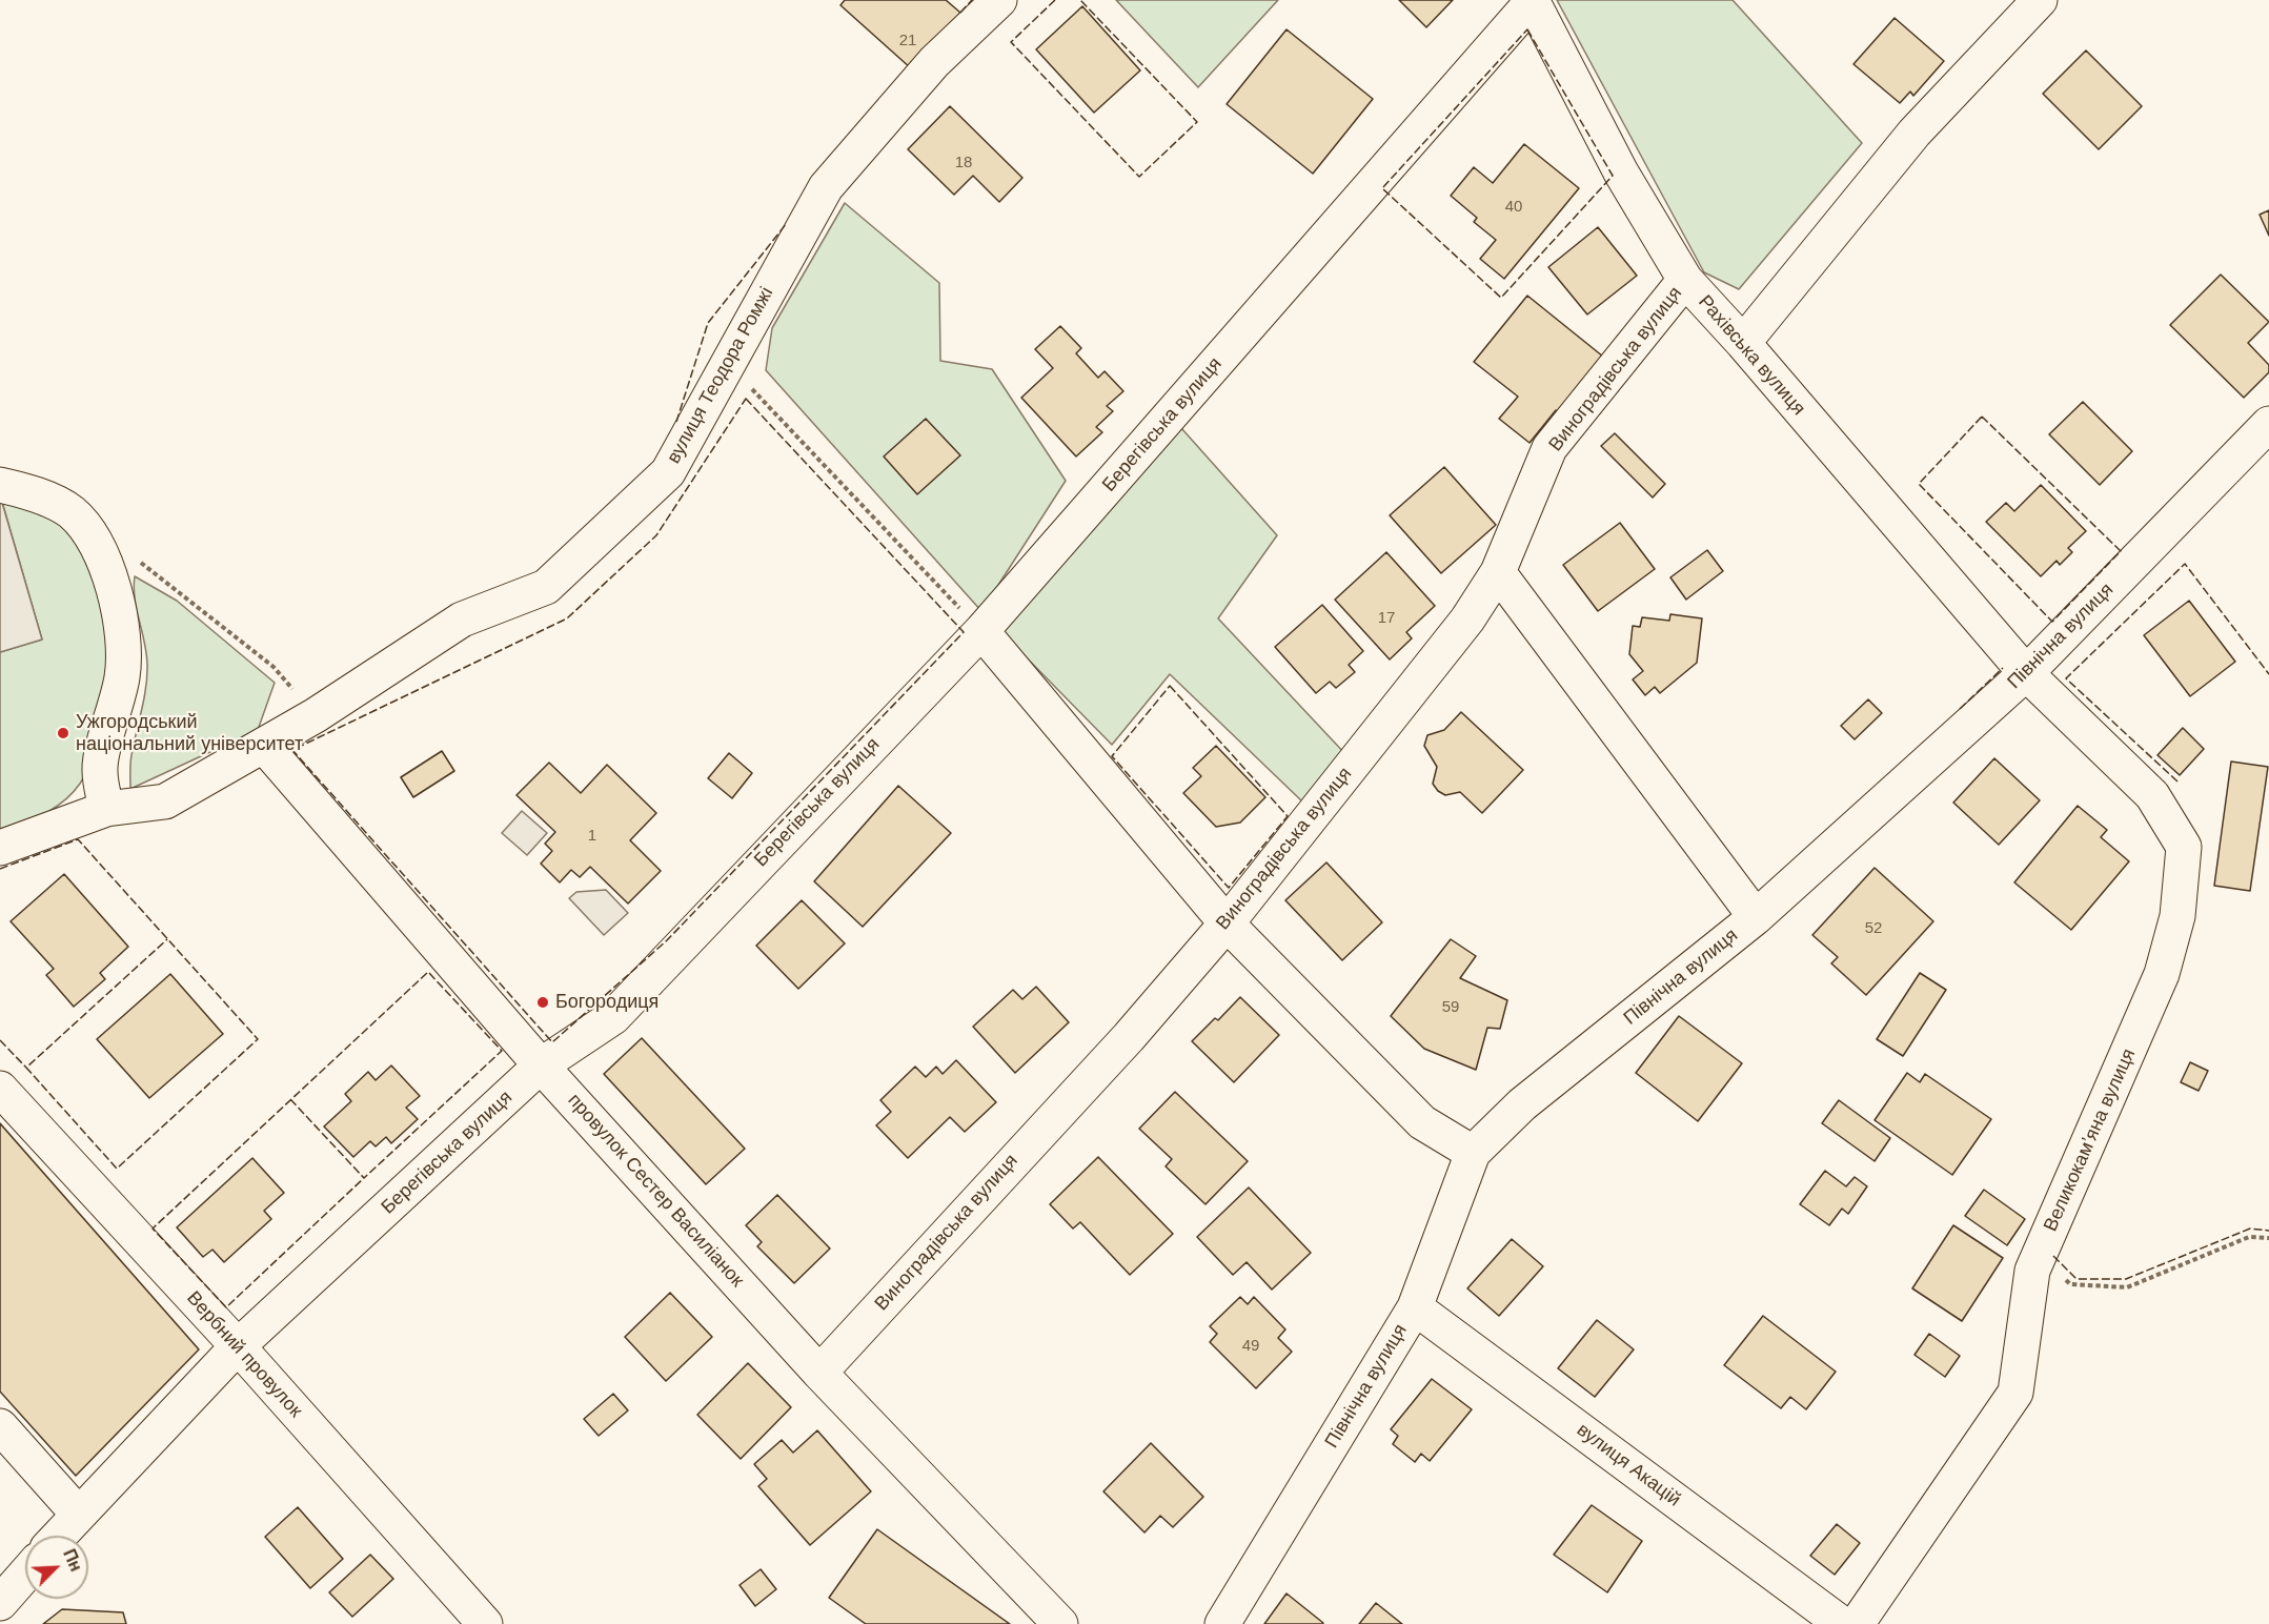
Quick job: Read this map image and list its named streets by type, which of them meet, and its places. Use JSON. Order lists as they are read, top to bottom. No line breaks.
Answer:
{"streets":{"street":["Рахівська вулиця","Виноградівська вулиця","вулиця Теодора Ромжі","Берегівська вулиця","Північна вулиця","Великокамʼяна вулиця","провулок Сестер Василіанок","Вербний провулок","вулиця Акацій"]},"crossings":[["Рахівська вулиця","Виноградівська вулиця"],["Рахівська вулиця","Берегівська вулиця"],["Рахівська вулиця","Північна вулиця"],["Рахівська вулиця","Великокамʼяна вулиця"],["Виноградівська вулиця","провулок Сестер Василіанок"],["вулиця Теодора Ромжі","провулок Сестер Василіанок"],["Берегівська вулиця","провулок Сестер Василіанок"],["Берегівська вулиця","Вербний провулок"],["Північна вулиця","Великокамʼяна вулиця"],["Північна вулиця","вулиця Акацій"]],"places":["Ужгородський національний університет","Богородиця"],"house_numbers":["21","18","40","17","1","52","59","49"],"north":"top right"}
